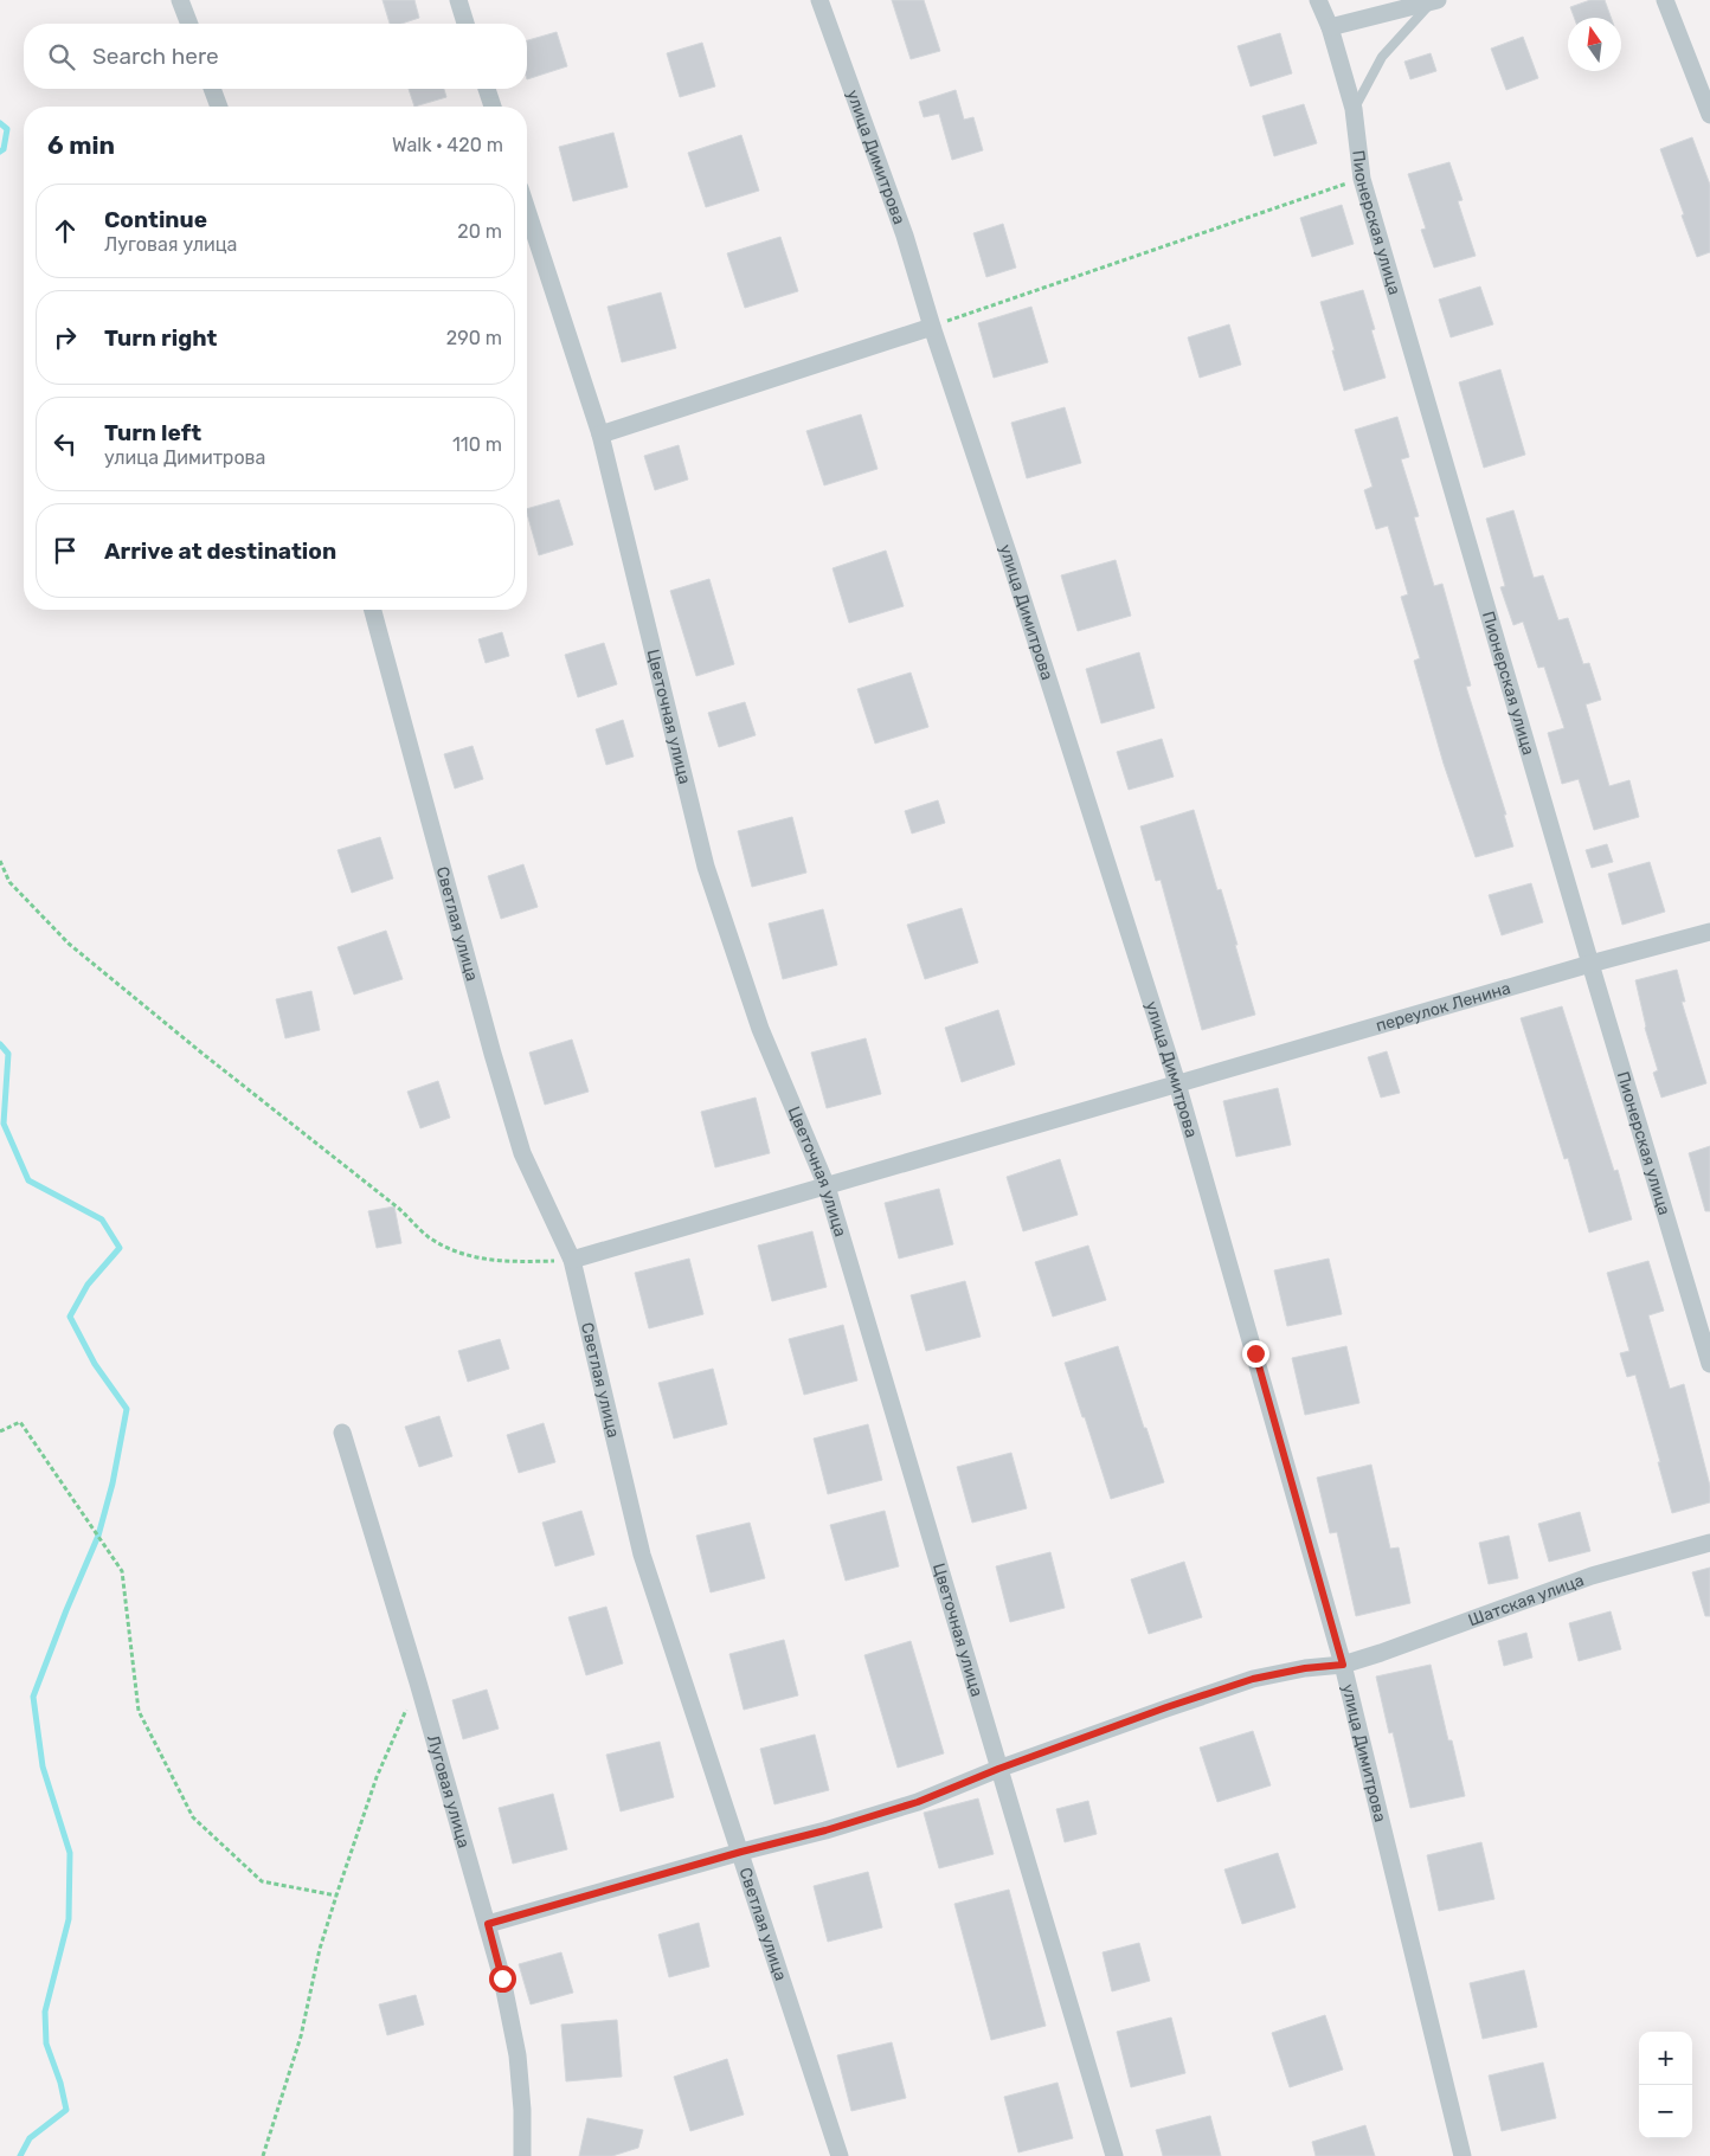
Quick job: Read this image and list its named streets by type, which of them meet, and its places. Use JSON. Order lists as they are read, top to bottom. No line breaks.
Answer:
{"streets":{"street":["улица Димитрова","Пионерская улица","Цветочная улица","Светлая улица","переулок Ленина","Шатская улица","Луговая улица"]},"crossings":[["улица Димитрова","переулок Ленина"],["улица Димитрова","Шатская улица"],["Пионерская улица","переулок Ленина"],["Цветочная улица","переулок Ленина"],["Цветочная улица","Шатская улица"],["Светлая улица","переулок Ленина"],["Светлая улица","Шатская улица"],["Шатская улица","Луговая улица"]],"north":"top","page":{"search":"Search here","heading":["6 min","Walk · 420 m"],"list":[["Continue","Луговая улица","20 m"],["Turn right","290 m"],["Turn left","улица Димитрова","110 m"],"Arrive at destination"],"map_buttons":["+","−"]}}
